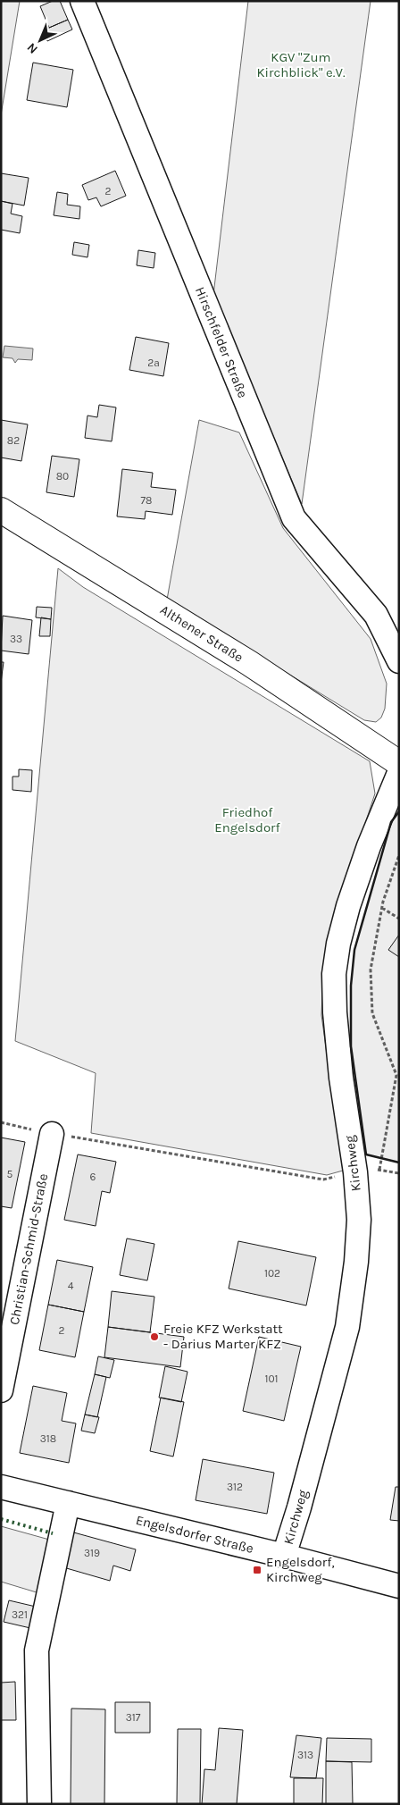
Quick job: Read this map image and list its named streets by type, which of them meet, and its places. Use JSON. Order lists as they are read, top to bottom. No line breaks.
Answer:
{"streets":{"main road":["Althener Straße"],"street":["Hirschfelder Straße","Kirchweg","Christian-Schmid-Straße","Engelsdorfer Straße"]},"crossings":[["Kirchweg","Engelsdorfer Straße"]],"parks":["KGV \"Zum Kirchblick\" e.V.","Friedhof Engelsdorf"],"places":{"other":["Freie KFZ Werkstatt - Darius Marter KFZ"],"transit":["Engelsdorf, Kirchweg"]},"house_numbers":["2","2a","82","80","78","33","5","6","102","4","2","101","318","312","319","321","317","313"],"north":"bottom left"}
